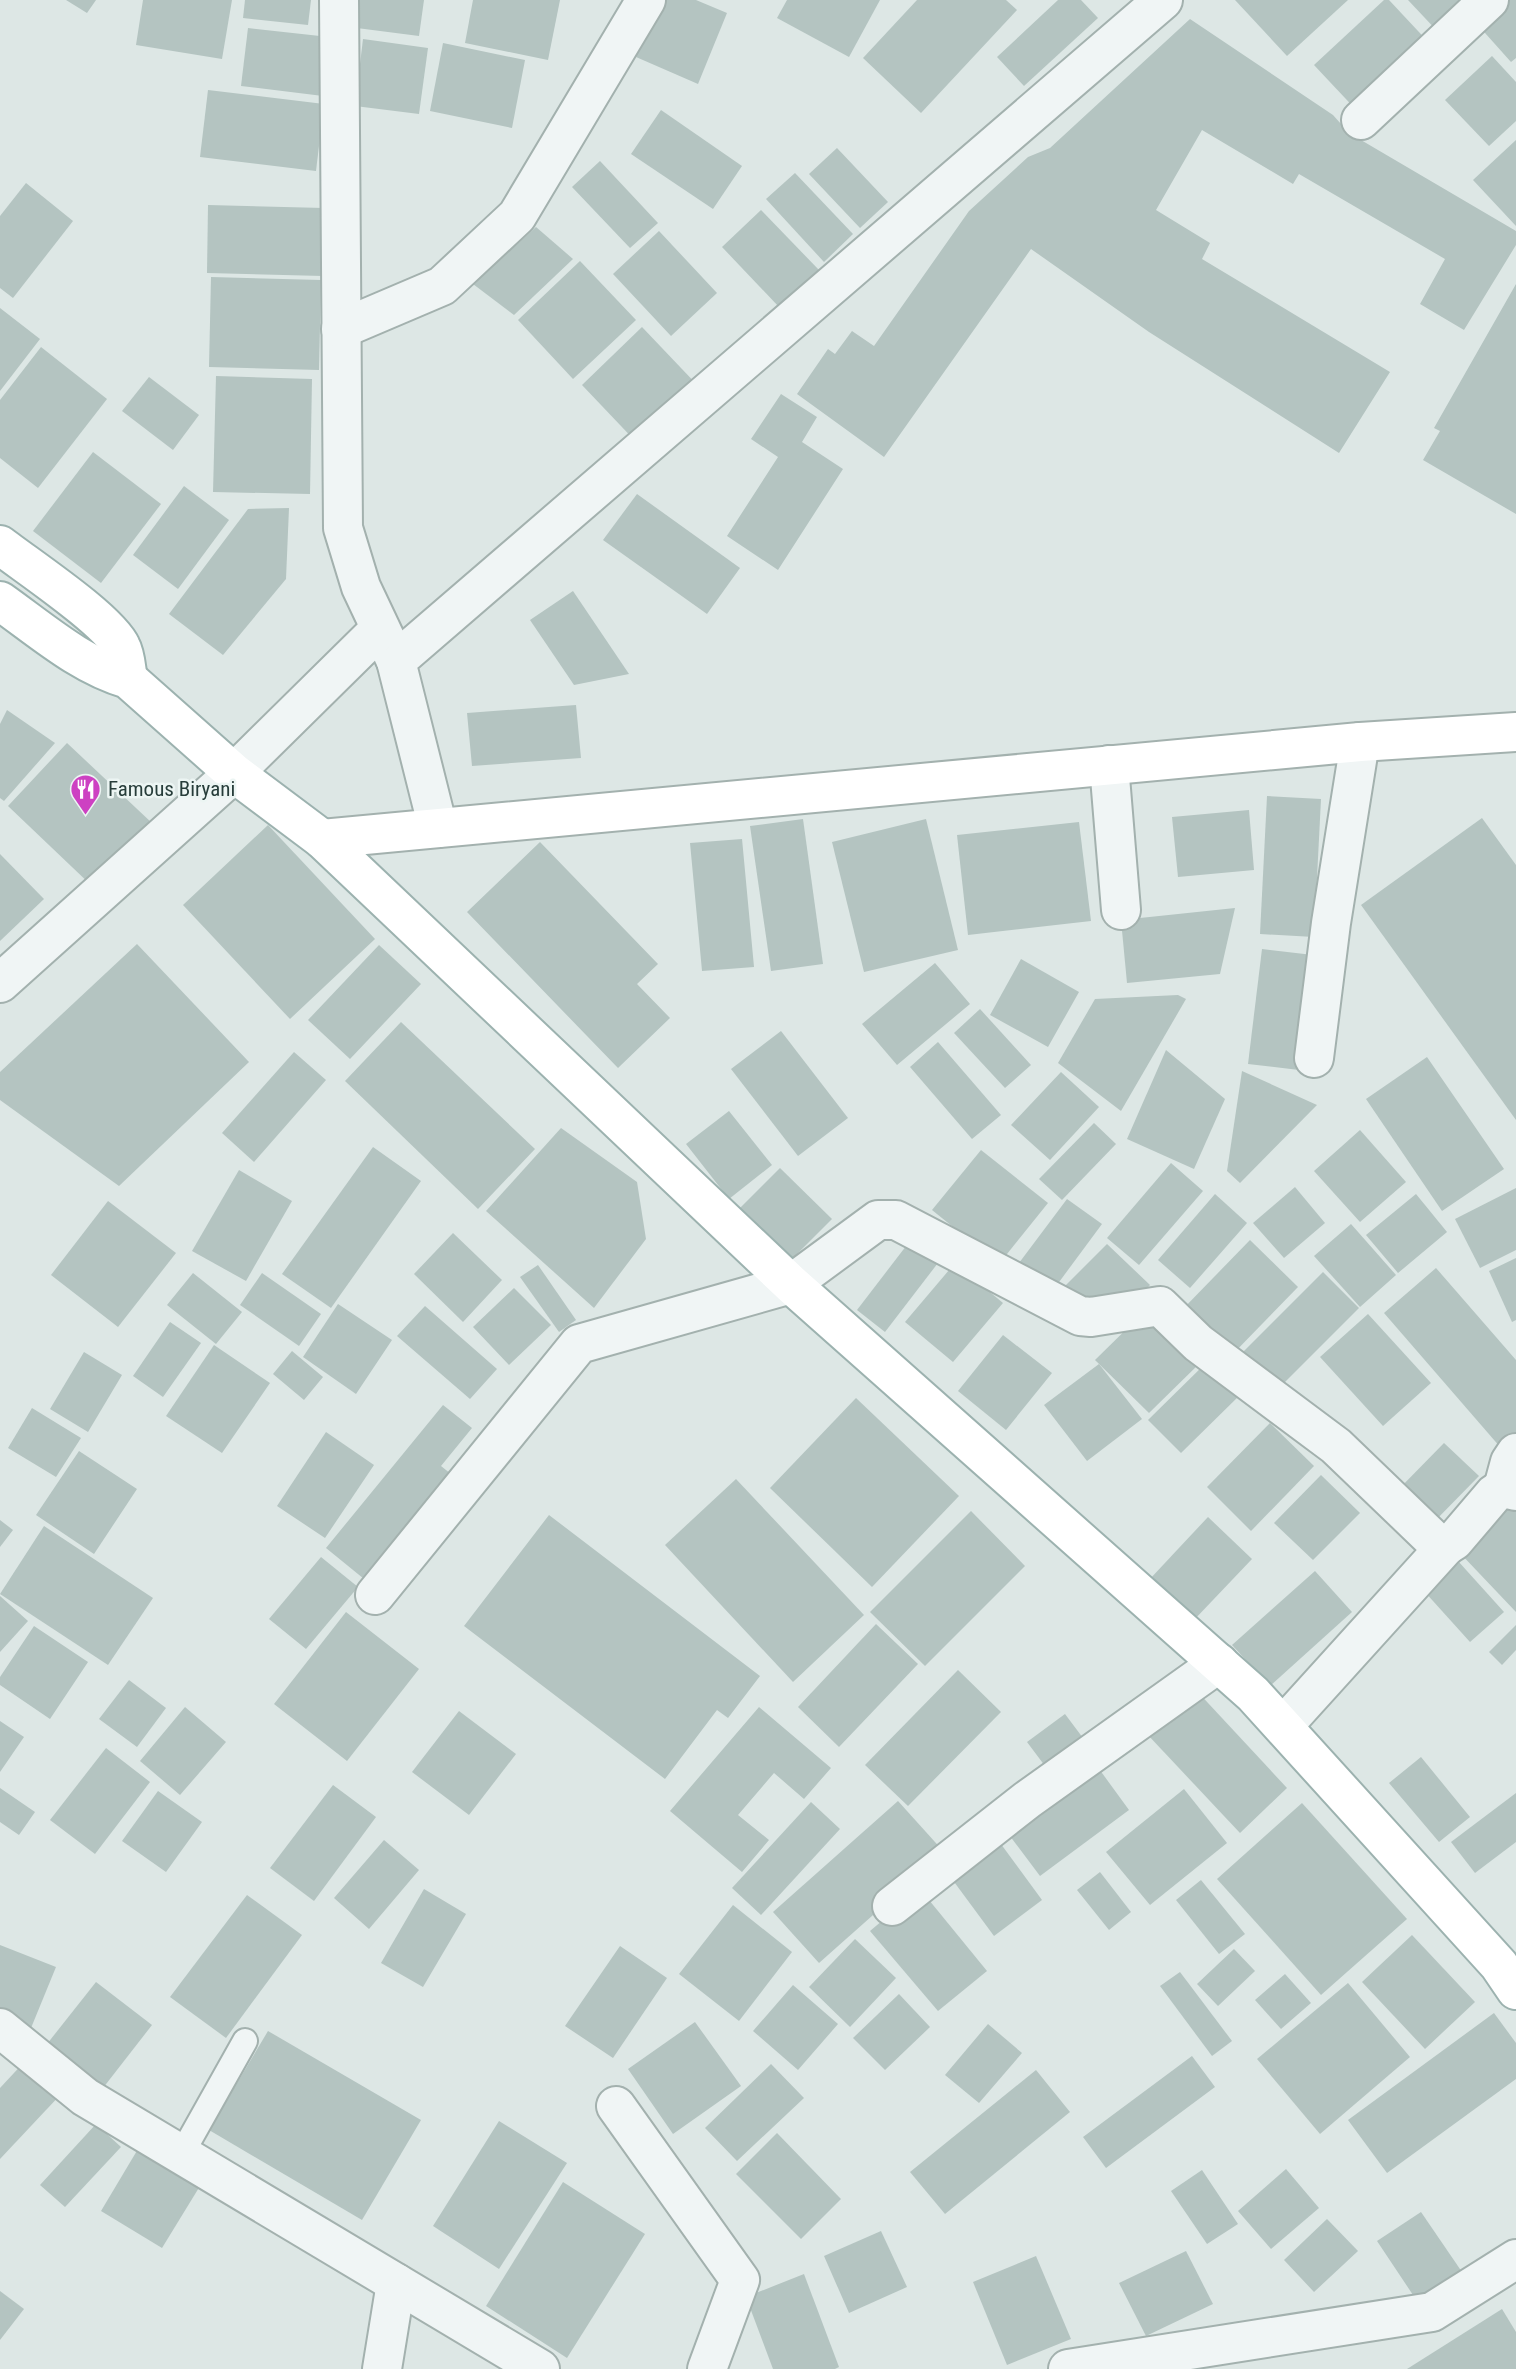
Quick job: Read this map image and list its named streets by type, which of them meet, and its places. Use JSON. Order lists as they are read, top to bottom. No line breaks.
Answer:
{"places":{"restaurant":["Famous Biryani"]}}
